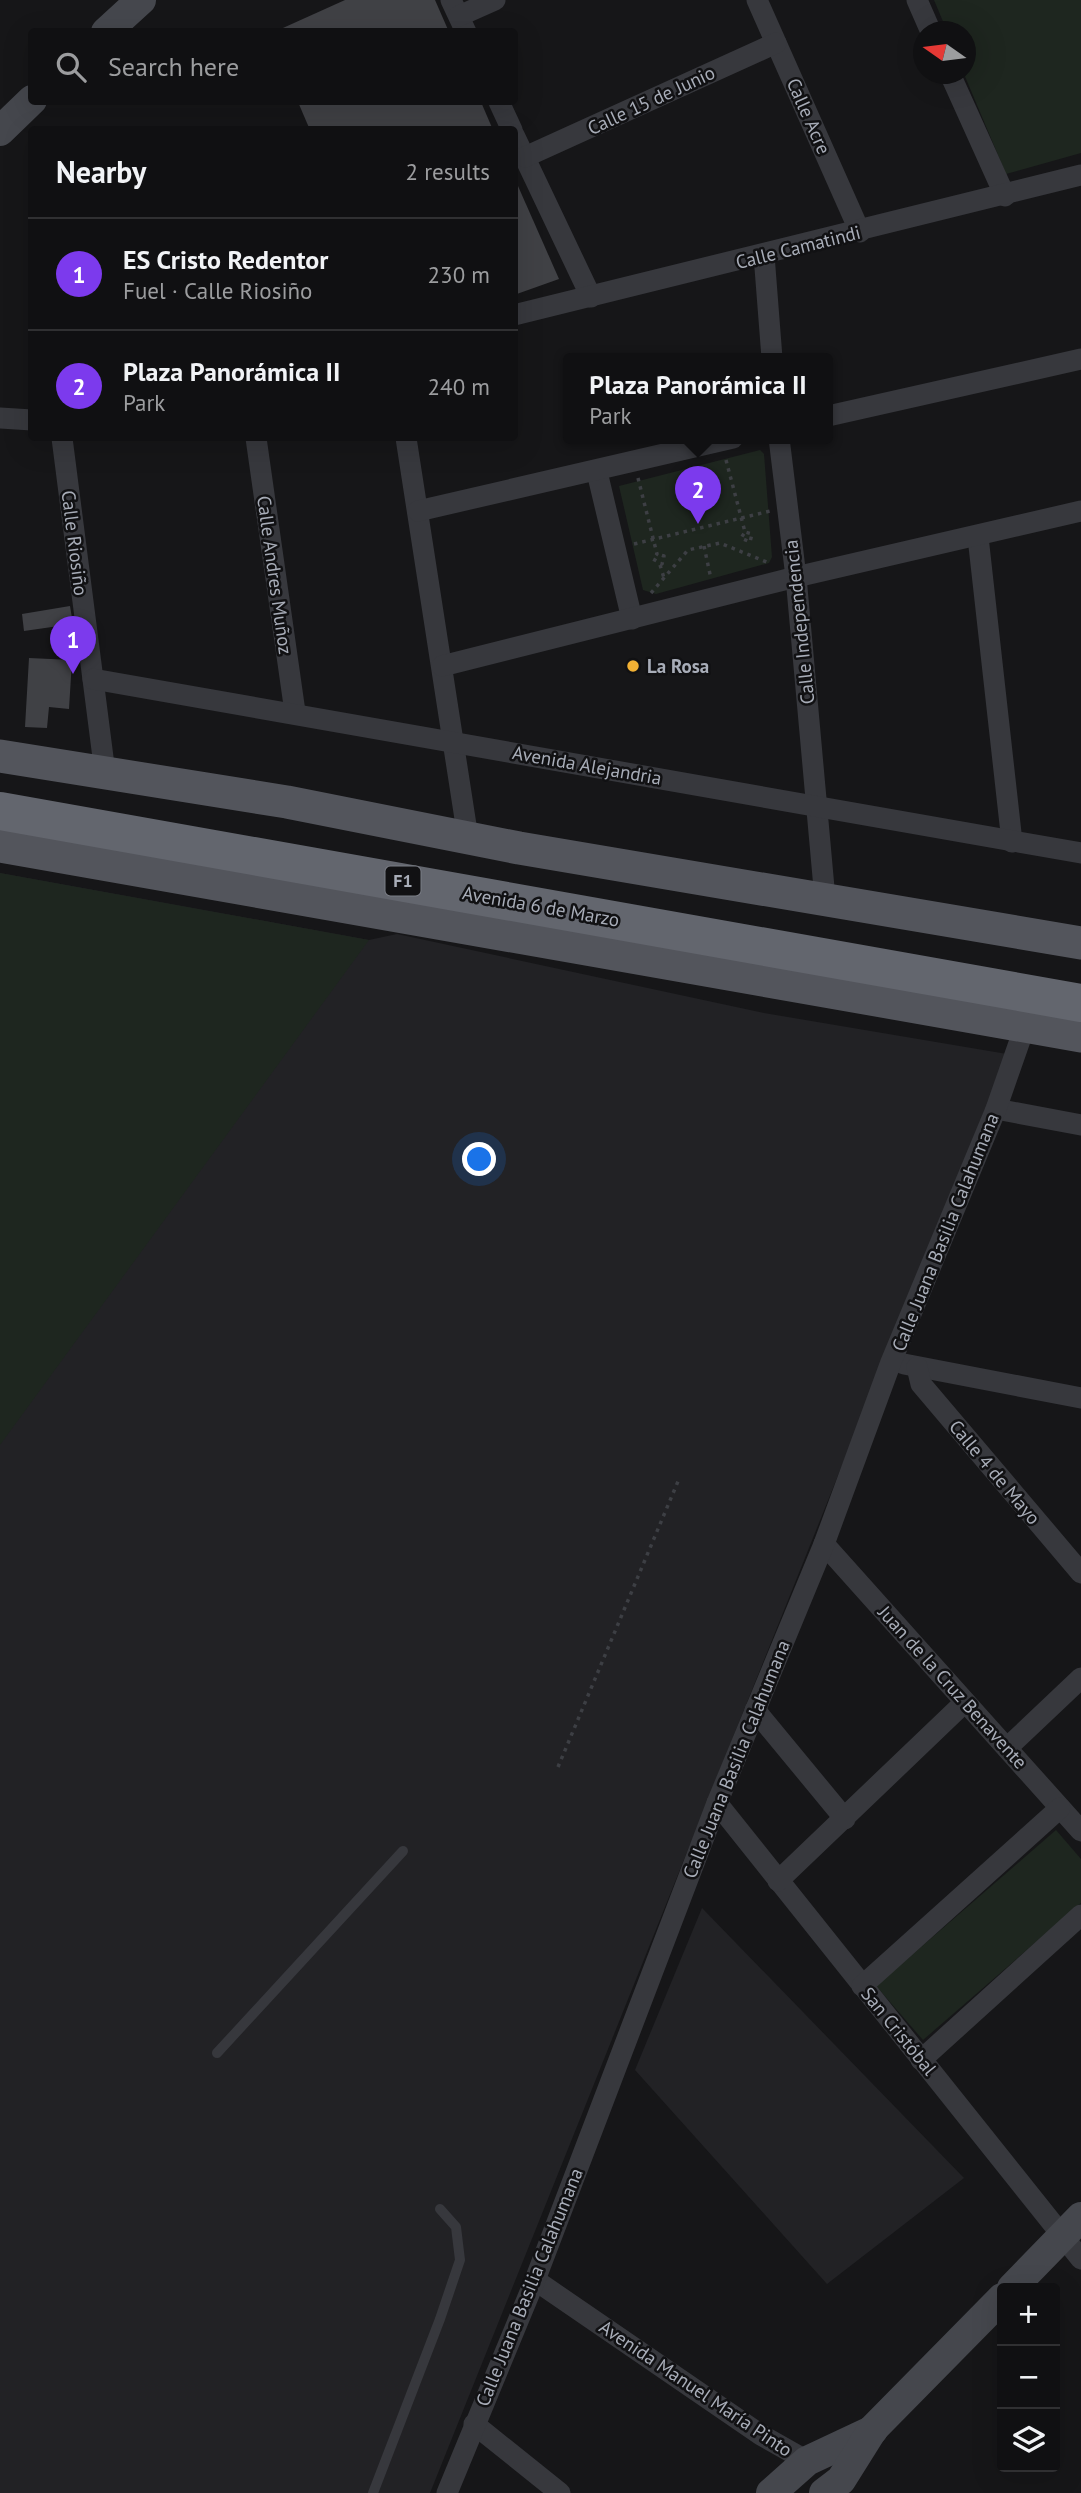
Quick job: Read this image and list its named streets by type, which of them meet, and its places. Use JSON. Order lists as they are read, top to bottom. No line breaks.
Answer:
{"streets":{"highway":["F1","Avenida 6 de Marzo"],"street":["Calle 15 de Junio","Calle Acre","Calle Camatindi","Calle Riosiño","Calle Andres Muñoz","Calle Independencia","Avenida Alejandria","Calle Juana Basilia Calahumana","Calle 4 de Mayo","Juan de la Cruz Benavente","San Cristóbal","Avenida Manuel María Pinto"]},"crossings":[["Calle 15 de Junio","Calle Acre"],["Calle Acre","Calle Camatindi"],["Calle Riosiño","Avenida Alejandria"],["Calle Andres Muñoz","Avenida Alejandria"],["Calle Independencia","Avenida Alejandria"],["Avenida 6 de Marzo","Calle Juana Basilia Calahumana"],["Calle Juana Basilia Calahumana","Juan de la Cruz Benavente"],["Calle Juana Basilia Calahumana","San Cristóbal"],["Calle Juana Basilia Calahumana","Avenida Manuel María Pinto"]],"places":["La Rosa"],"north":"left","page":{"search":"Search here","heading":["Nearby","2 results"],"list":[{"mark":"1","name":"ES Cristo Redentor","note":"Fuel · Calle Riosiño","value":"230 m"},{"mark":"2","name":"Plaza Panorámica II","note":"Park","value":"240 m"}],"popup":["Plaza Panorámica II","Park"],"pins":["2","1"],"map_buttons":["+","−"]}}
